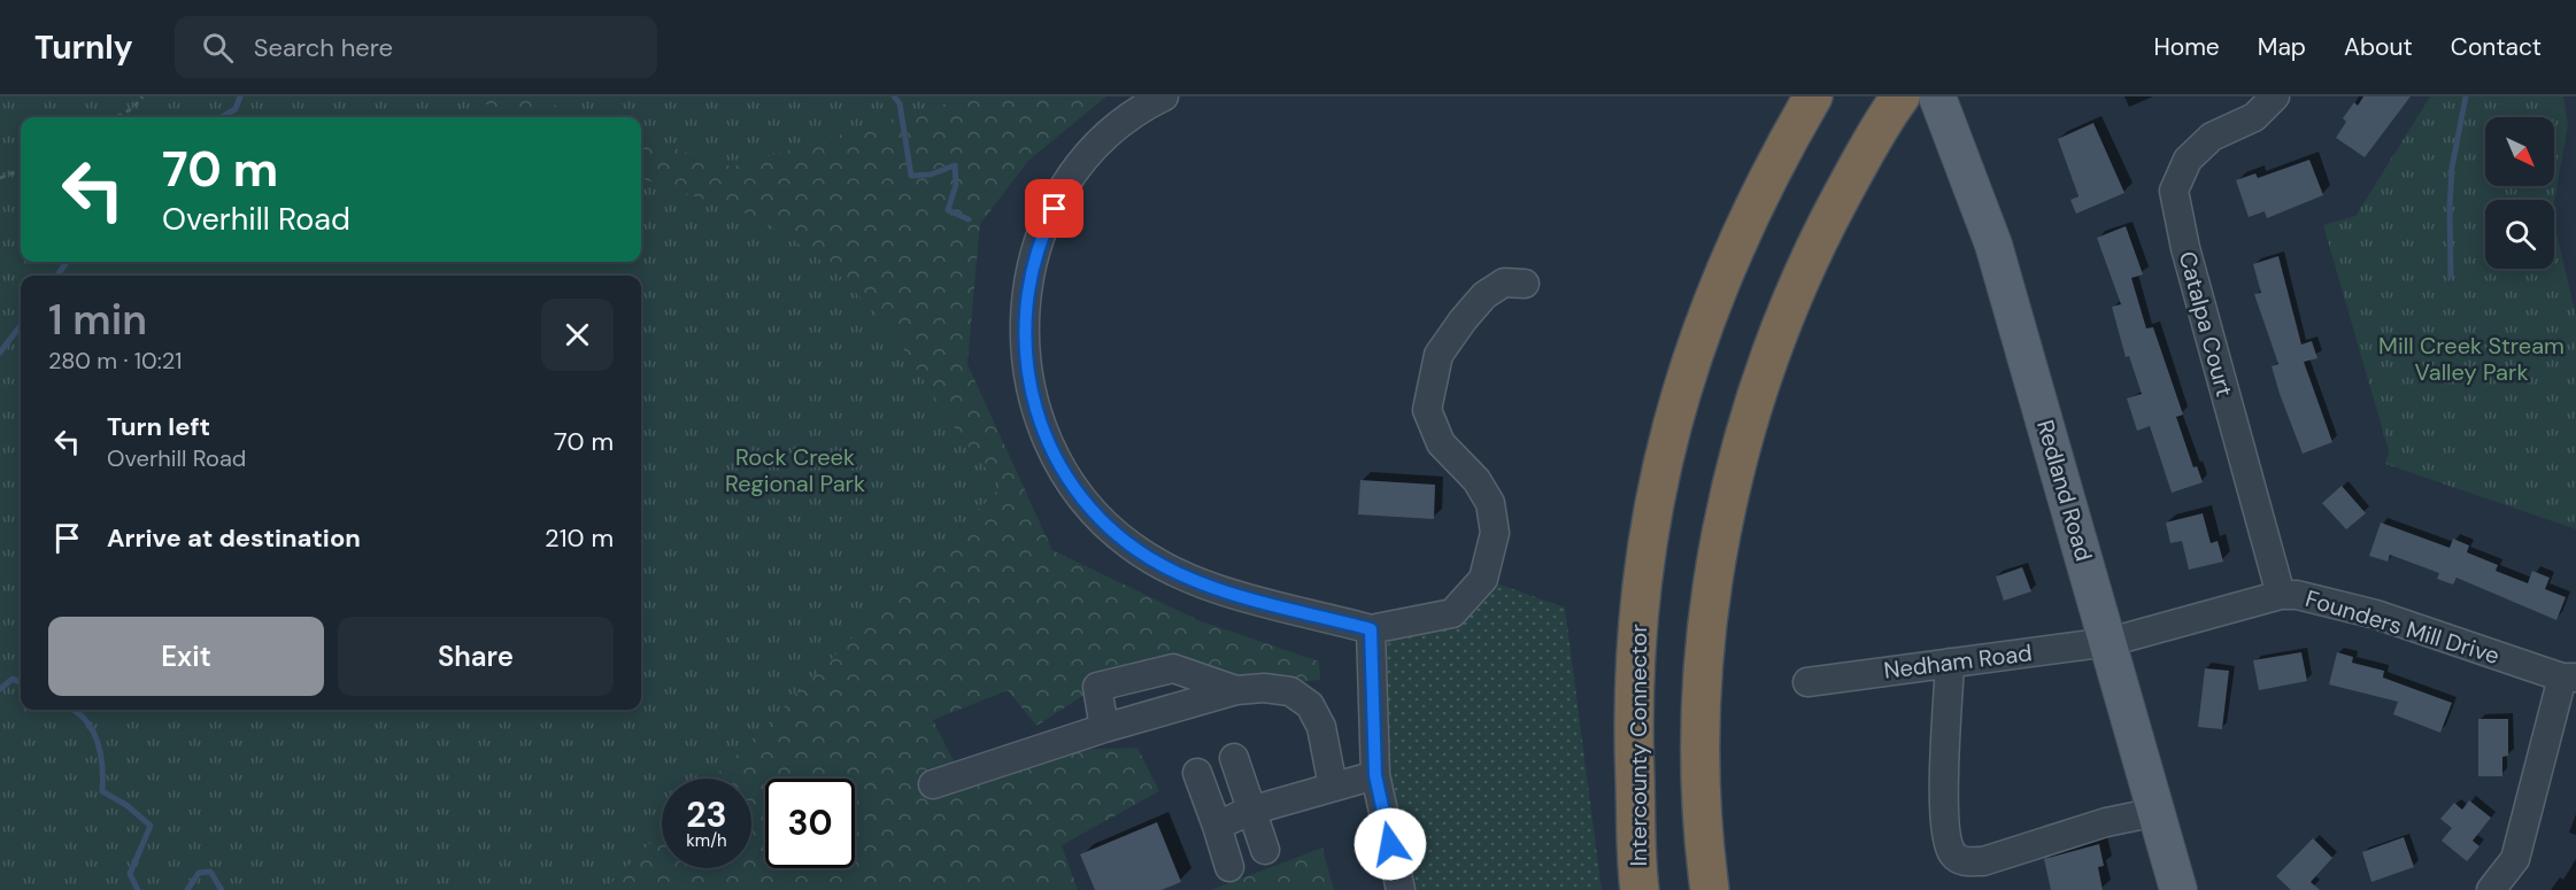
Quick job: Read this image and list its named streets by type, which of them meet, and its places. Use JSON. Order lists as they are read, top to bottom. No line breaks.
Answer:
{"streets":{"highway":["Intercounty Connector"],"main road":["Redland Road"],"street":["Catalpa Court","Founders Mill Drive","Nedham Road"]},"crossings":[["Catalpa Court","Founders Mill Drive"],["Redland Road","Founders Mill Drive"],["Redland Road","Nedham Road"],["Founders Mill Drive","Nedham Road"]],"parks":["Mill Creek Stream Valley Park","Rock Creek Regional Park"],"north":"bottom right","page":{"header":"Turnly","search":"Search here","nav":["Home","Map","About","Contact"],"turn":["70 m","Overhill Road"],"heading":["1 min","280 m · 10:21"],"list":[{"name":"Turn left","note":"Overhill Road","value":"70 m"},{"name":"Arrive at destination","value":"210 m"}],"buttons":["Exit","Share"],"speed":"23 km/h","limit":"30"}}
